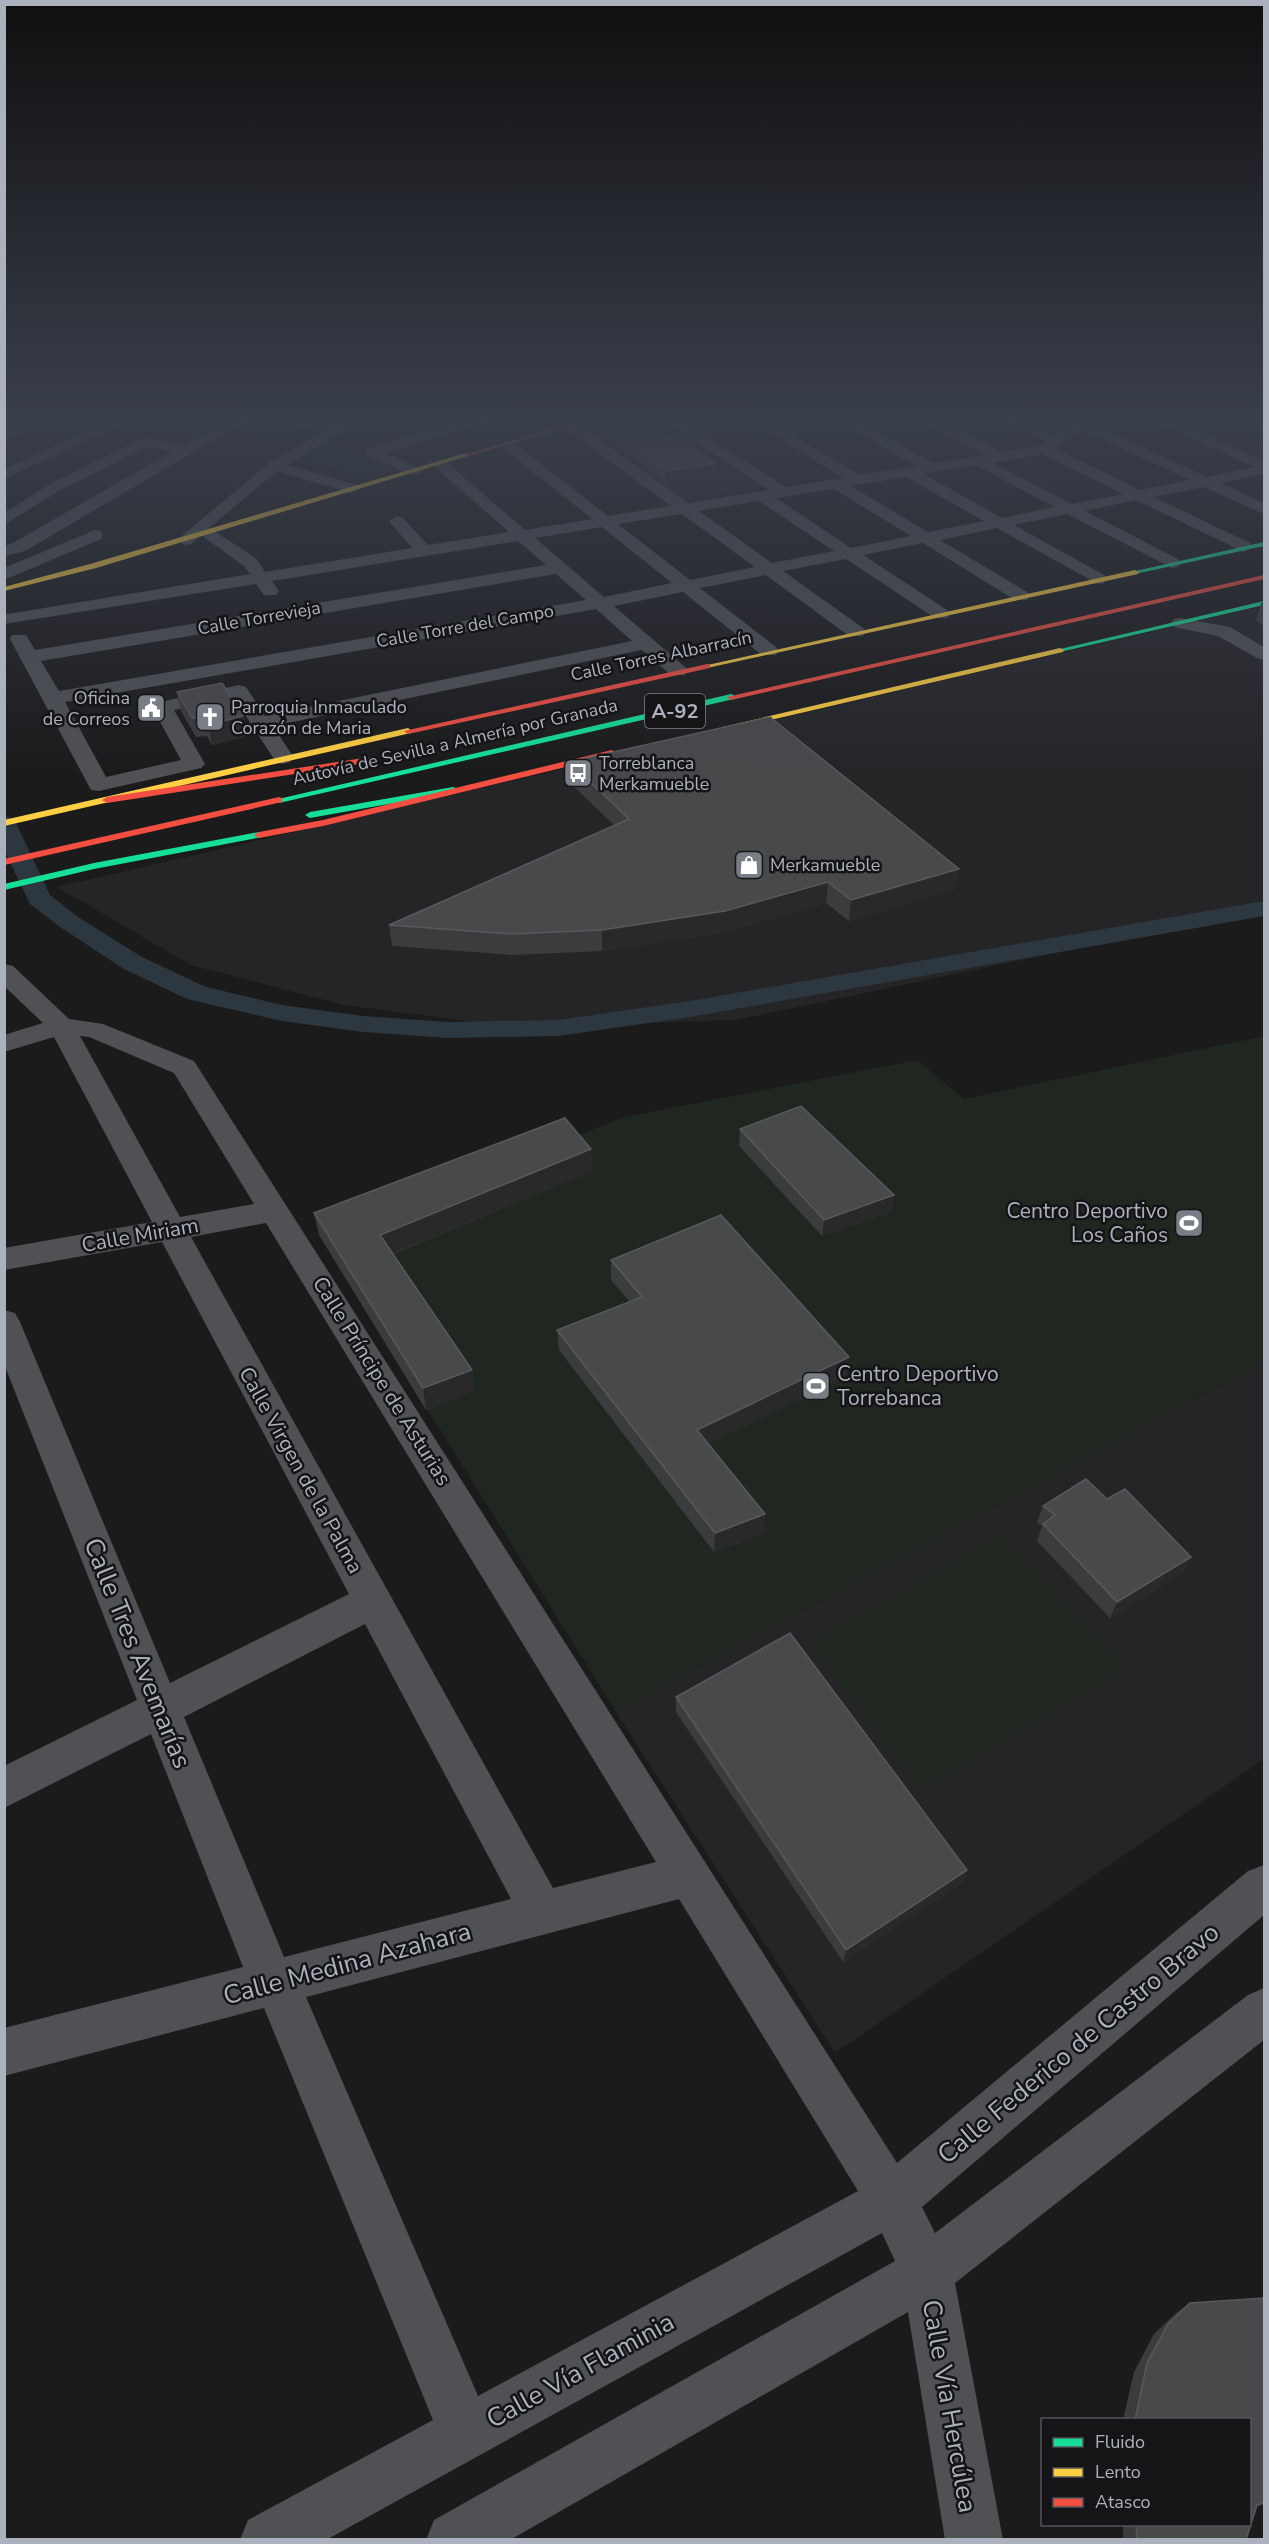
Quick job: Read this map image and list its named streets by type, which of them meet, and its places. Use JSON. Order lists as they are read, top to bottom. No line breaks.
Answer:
{"streets":{"main road":["Calle Torres Albarracín","A-92","Autovía de Sevilla a Almería por Granada"],"street":["Calle Torrevieja","Calle Torre del Campo","Calle Miriam","Calle Príncipe de Asturias","Calle Virgen de la Palma","Calle Tres Avemarías","Calle Medina Azahara","Calle Federico de Castro Bravo","Calle Vía Flaminia","Calle Vía Hercúlea"]},"crossings":[["Calle Torres Albarracín","Autovía de Sevilla a Almería por Granada"],["Calle Miriam","Calle Príncipe de Asturias"],["Calle Miriam","Calle Virgen de la Palma"],["Calle Príncipe de Asturias","Calle Virgen de la Palma"],["Calle Príncipe de Asturias","Calle Medina Azahara"],["Calle Príncipe de Asturias","Calle Federico de Castro Bravo"],["Calle Príncipe de Asturias","Calle Vía Flaminia"],["Calle Príncipe de Asturias","Calle Vía Hercúlea"],["Calle Virgen de la Palma","Calle Medina Azahara"],["Calle Tres Avemarías","Calle Medina Azahara"],["Calle Tres Avemarías","Calle Vía Flaminia"],["Calle Federico de Castro Bravo","Calle Vía Flaminia"],["Calle Federico de Castro Bravo","Calle Vía Hercúlea"],["Calle Vía Flaminia","Calle Vía Hercúlea"]],"places":{"public building":["Oficina de Correos"],"church":["Parroquia Inmaculado Corazón de Maria"],"bus stop":["Torreblanca Merkamueble"],"shop":["Merkamueble"],"sports":["Centro Deportivo Los Caños","Centro Deportivo Torrebanca"]},"legend":["Fluido","Lento","Atasco"]}
